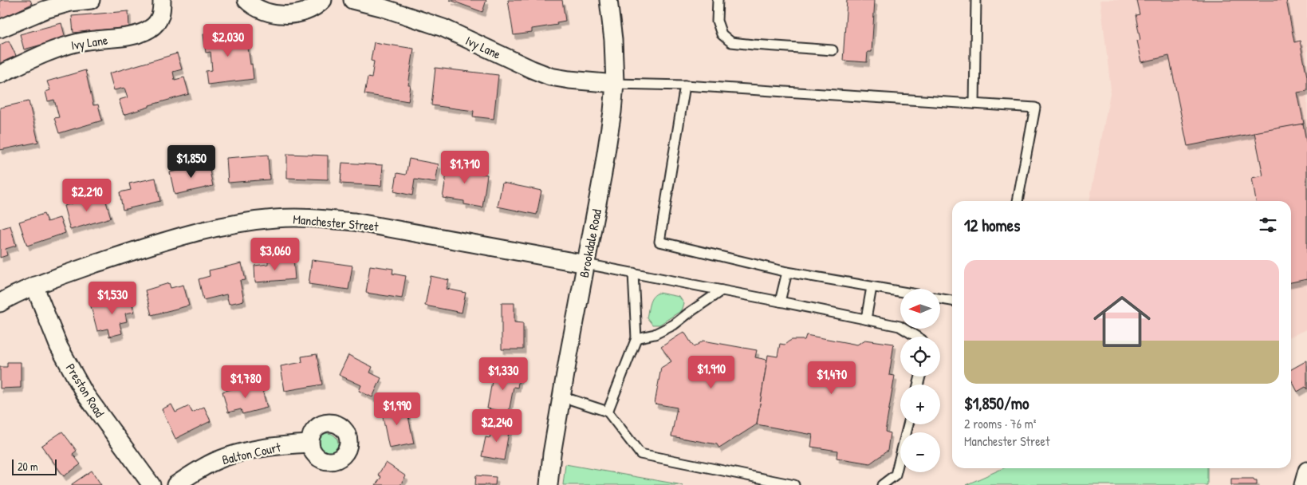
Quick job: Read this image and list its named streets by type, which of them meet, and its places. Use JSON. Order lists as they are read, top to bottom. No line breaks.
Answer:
{"streets":{"street":["Ivy Lane","Manchester Street","Brookdale Road","Preston Road","Balton Court"]},"crossings":[["Ivy Lane","Brookdale Road"],["Manchester Street","Brookdale Road"],["Manchester Street","Preston Road"]],"scale_bar":"20 m","north":"left","page":{"price":["$2,030","$1,850","$1,710","$2,210","$3,060","$1,530","$1,910","$1,330","$1,470","$1,780","$1,990","$2,240"],"heading":"12 homes","list":[{"name":"$1,850/mo","note":"2 rooms · 76 m² · Manchester Street"}],"map_buttons":["+","−"],"scale":"20 m"}}
